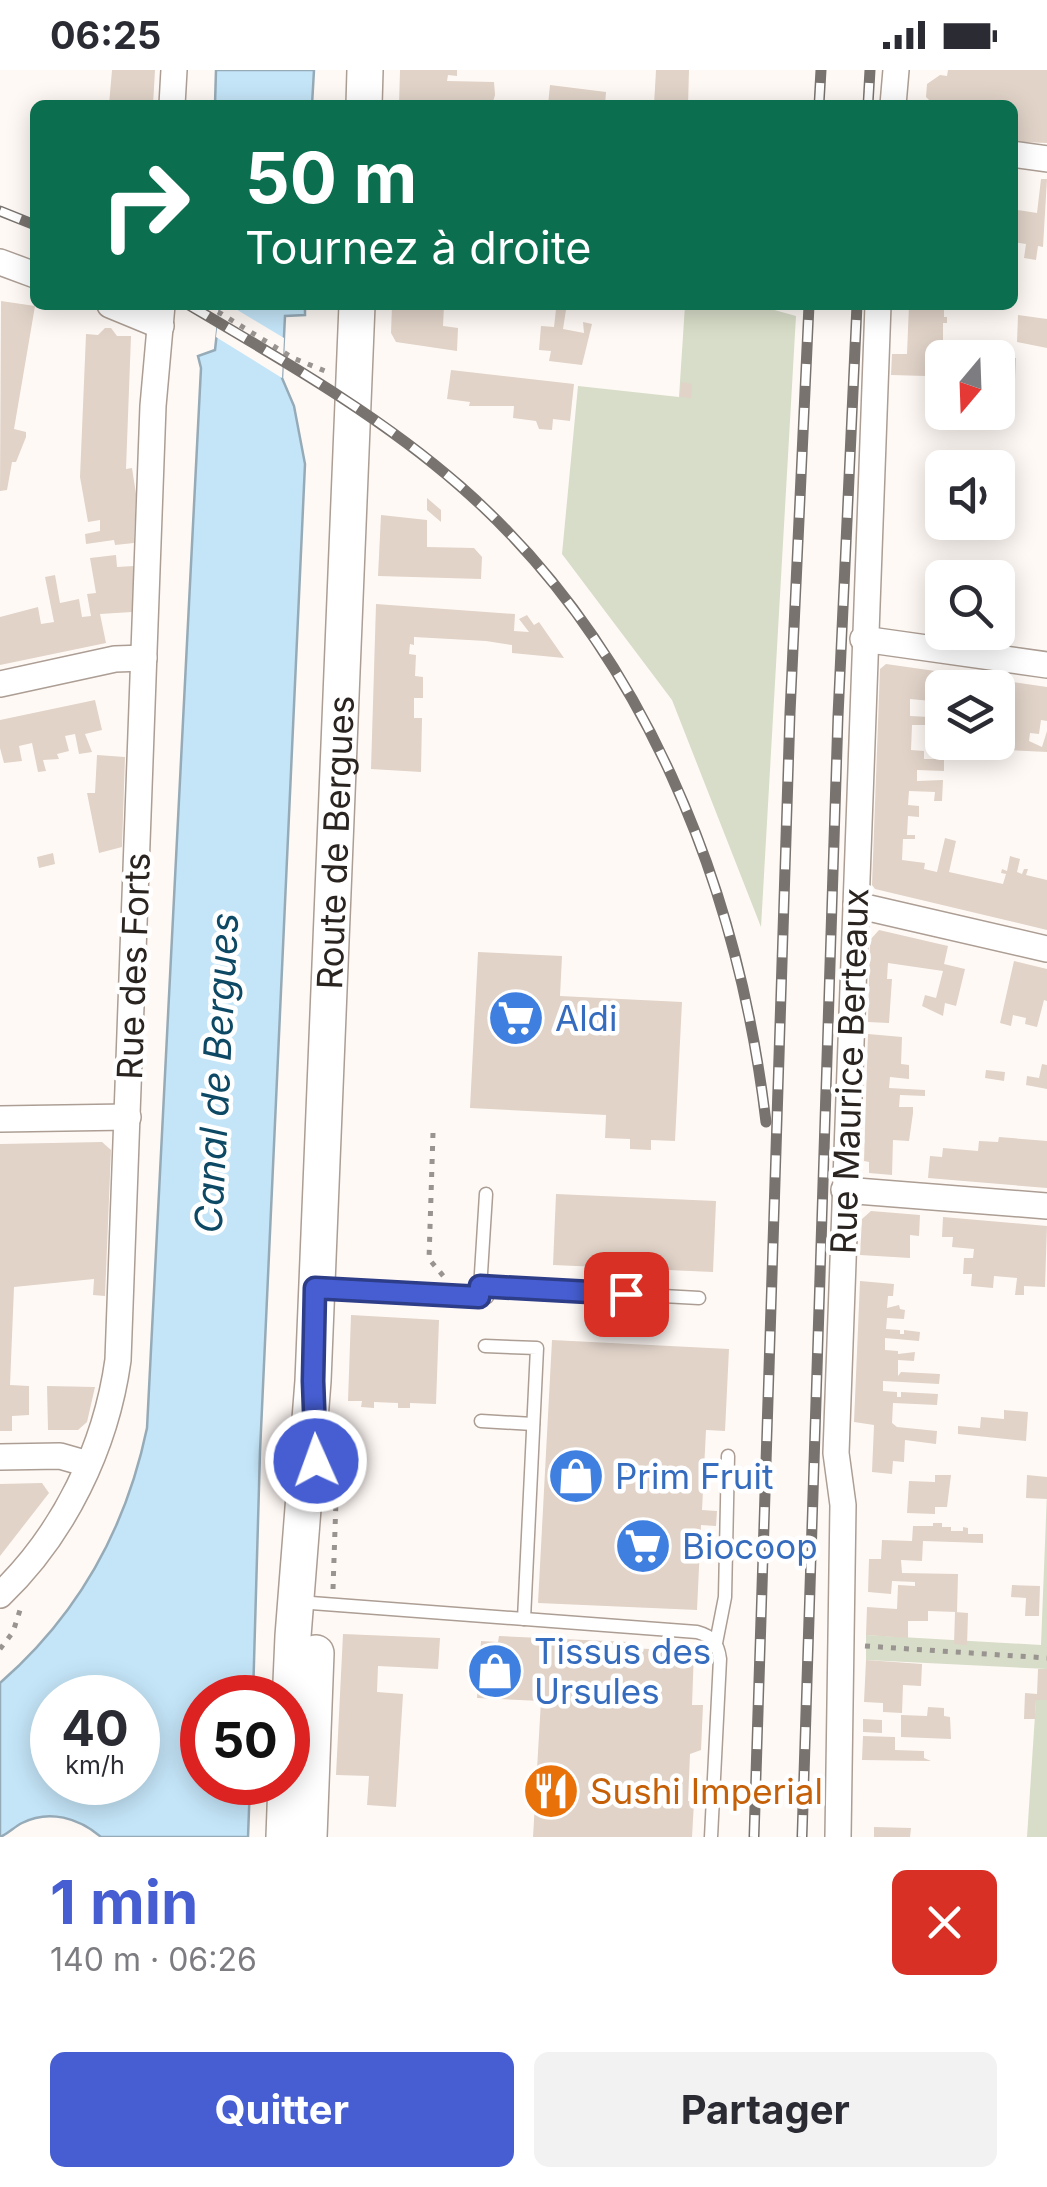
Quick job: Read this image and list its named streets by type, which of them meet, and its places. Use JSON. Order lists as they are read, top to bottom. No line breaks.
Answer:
{"streets":{"main road":["Route de Bergues"],"street":["Rue des Forts","Rue Maurice Berteaux"]},"water":["Canal de Bergues"],"places":{"supermarket":["Aldi","Biocoop"],"shop":["Prim Fruit","Tissus des Ursules"],"restaurant":["Sushi Imperial"]},"north":"bottom","page":{"status":"06:25","turn":["50 m","Tournez à droite"],"speed":"40 km/h","limit":"50","heading":["1 min","140 m · 06:26"],"buttons":["Quitter","Partager"]}}
